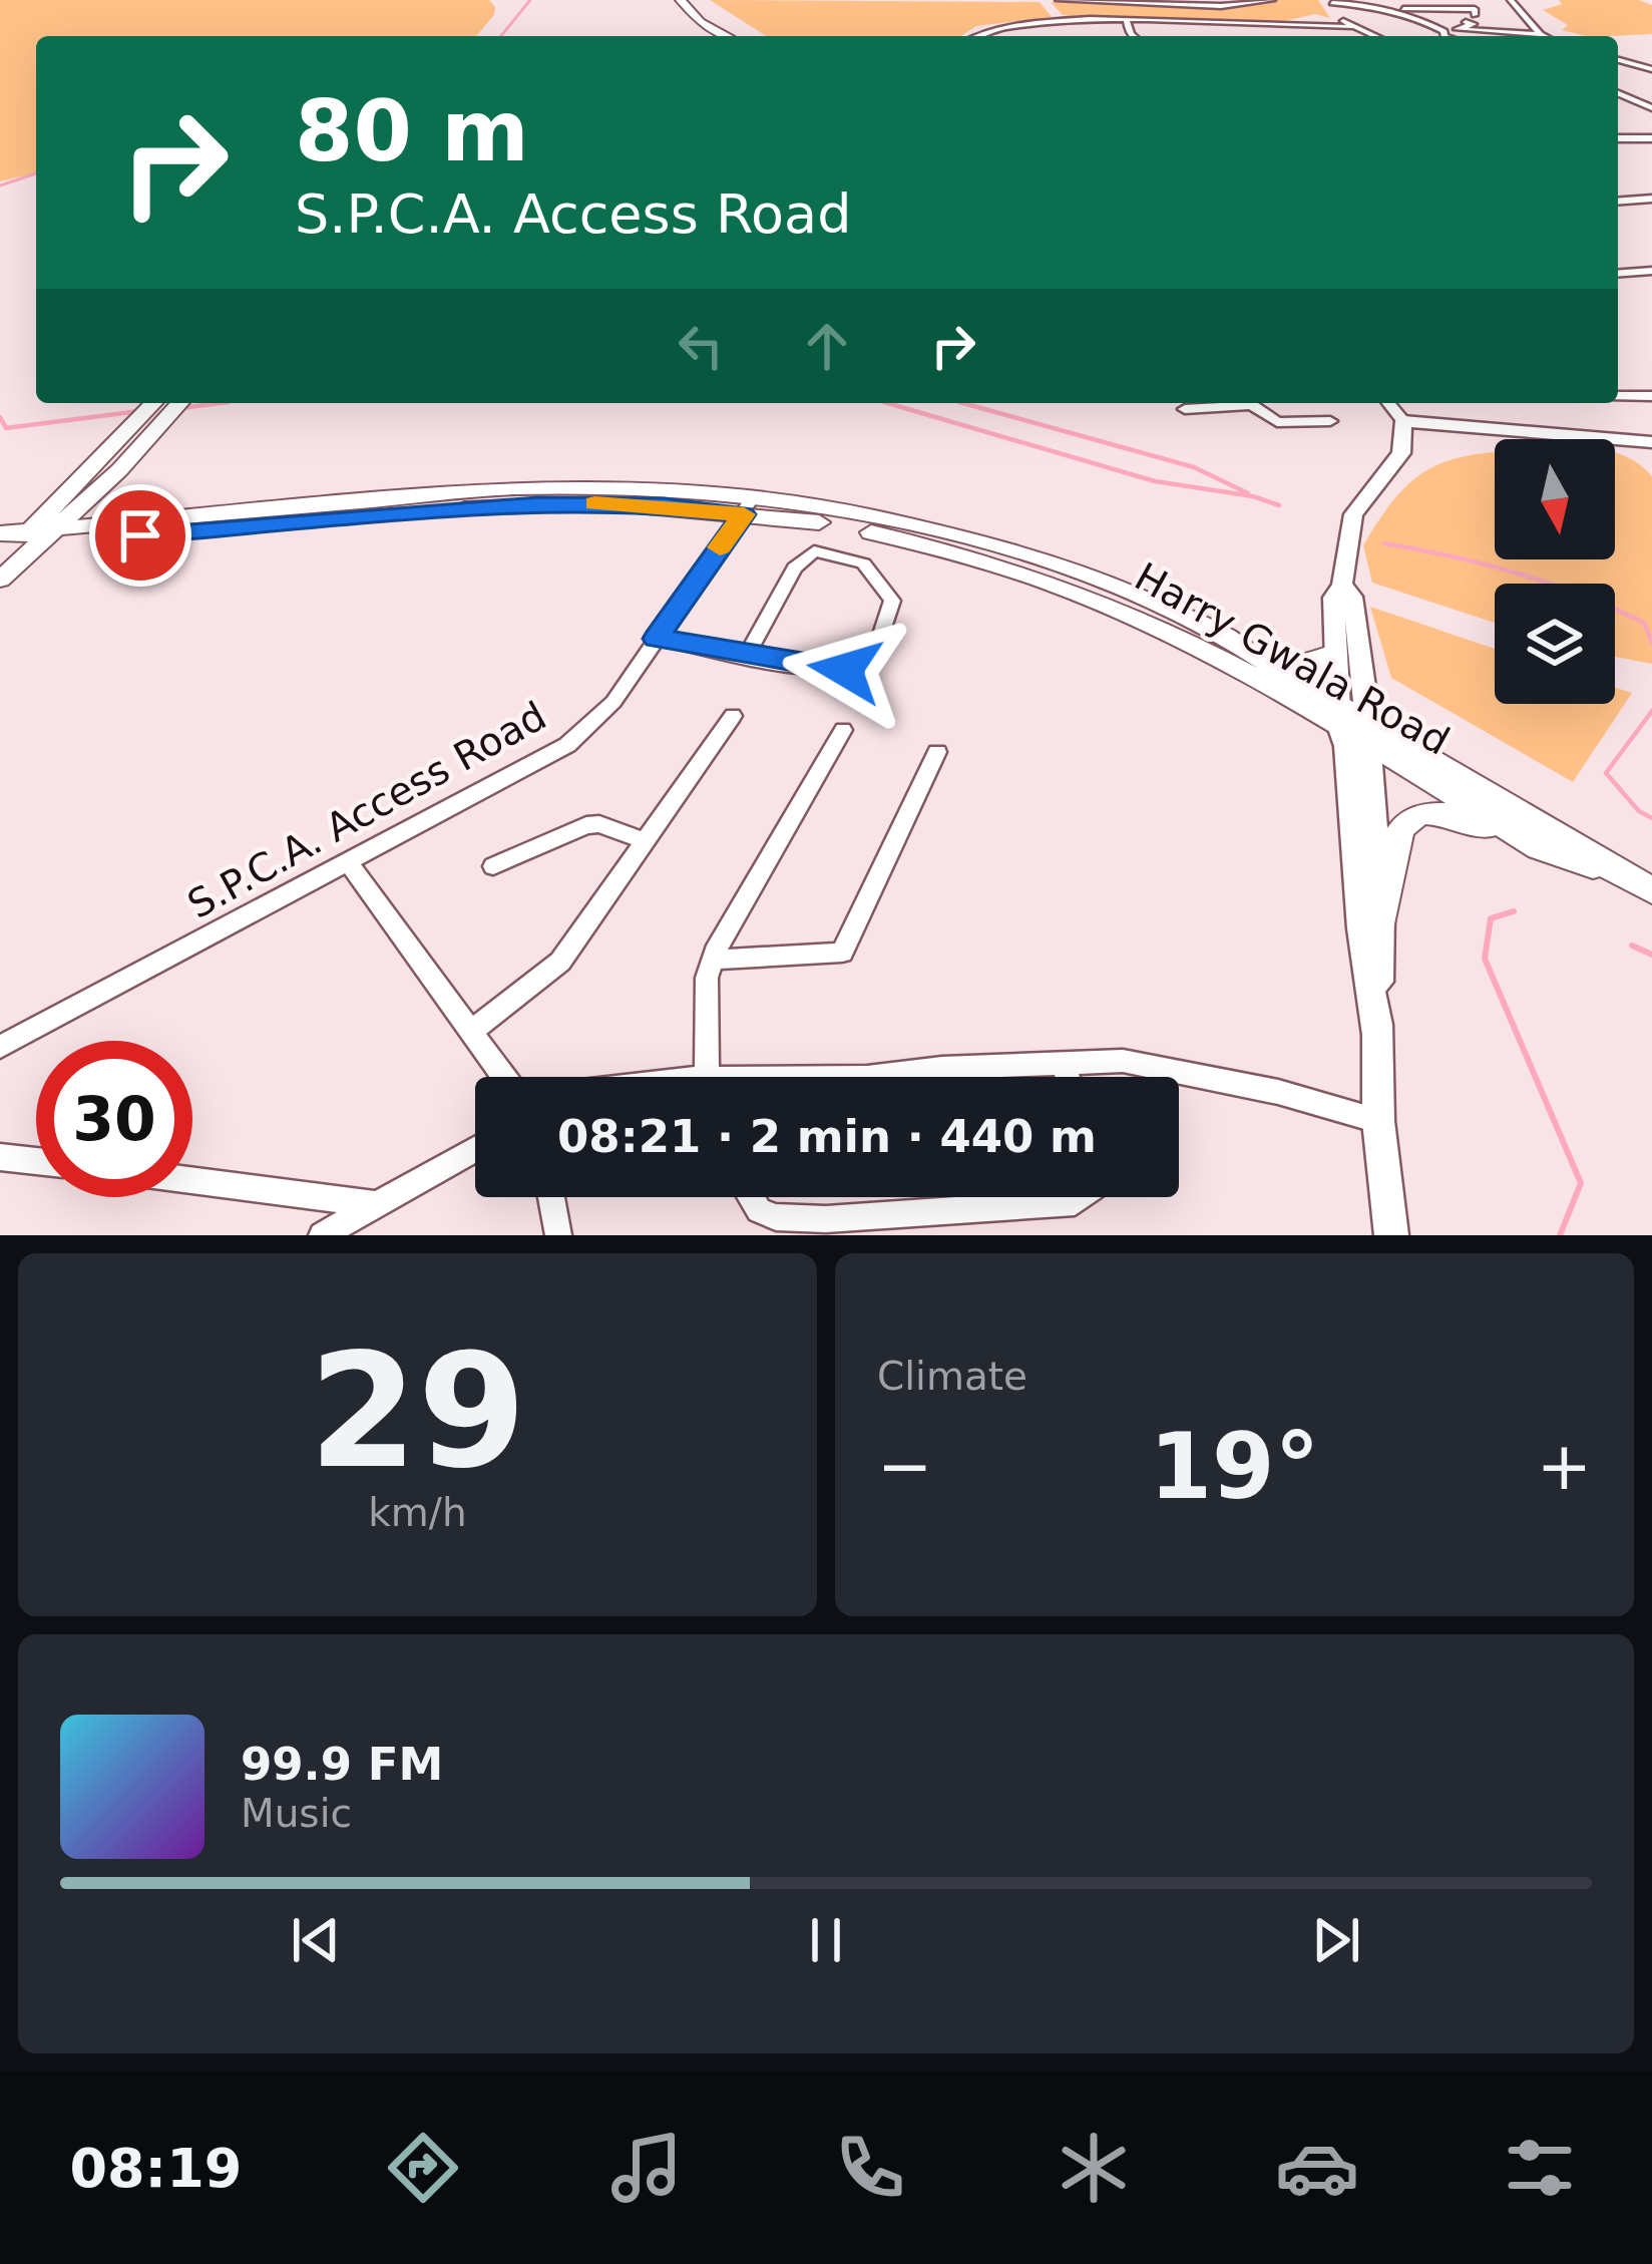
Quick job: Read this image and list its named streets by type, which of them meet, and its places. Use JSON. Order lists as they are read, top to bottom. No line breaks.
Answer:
{"streets":{"main road":["Harry Gwala Road"],"street":["S.P.C.A. Access Road"]},"crossings":[["Harry Gwala Road","S.P.C.A. Access Road"]],"north":"bottom","page":{"turn":["80 m","S.P.C.A. Access Road"],"limit":"30","trip":"08:21 · 2 min · 440 m","tile":[["29","km/h"],"Climate"],"heat":["−","19°","+"],"song":["99.9 FM","Music"],"tabs":"08:19"}}
